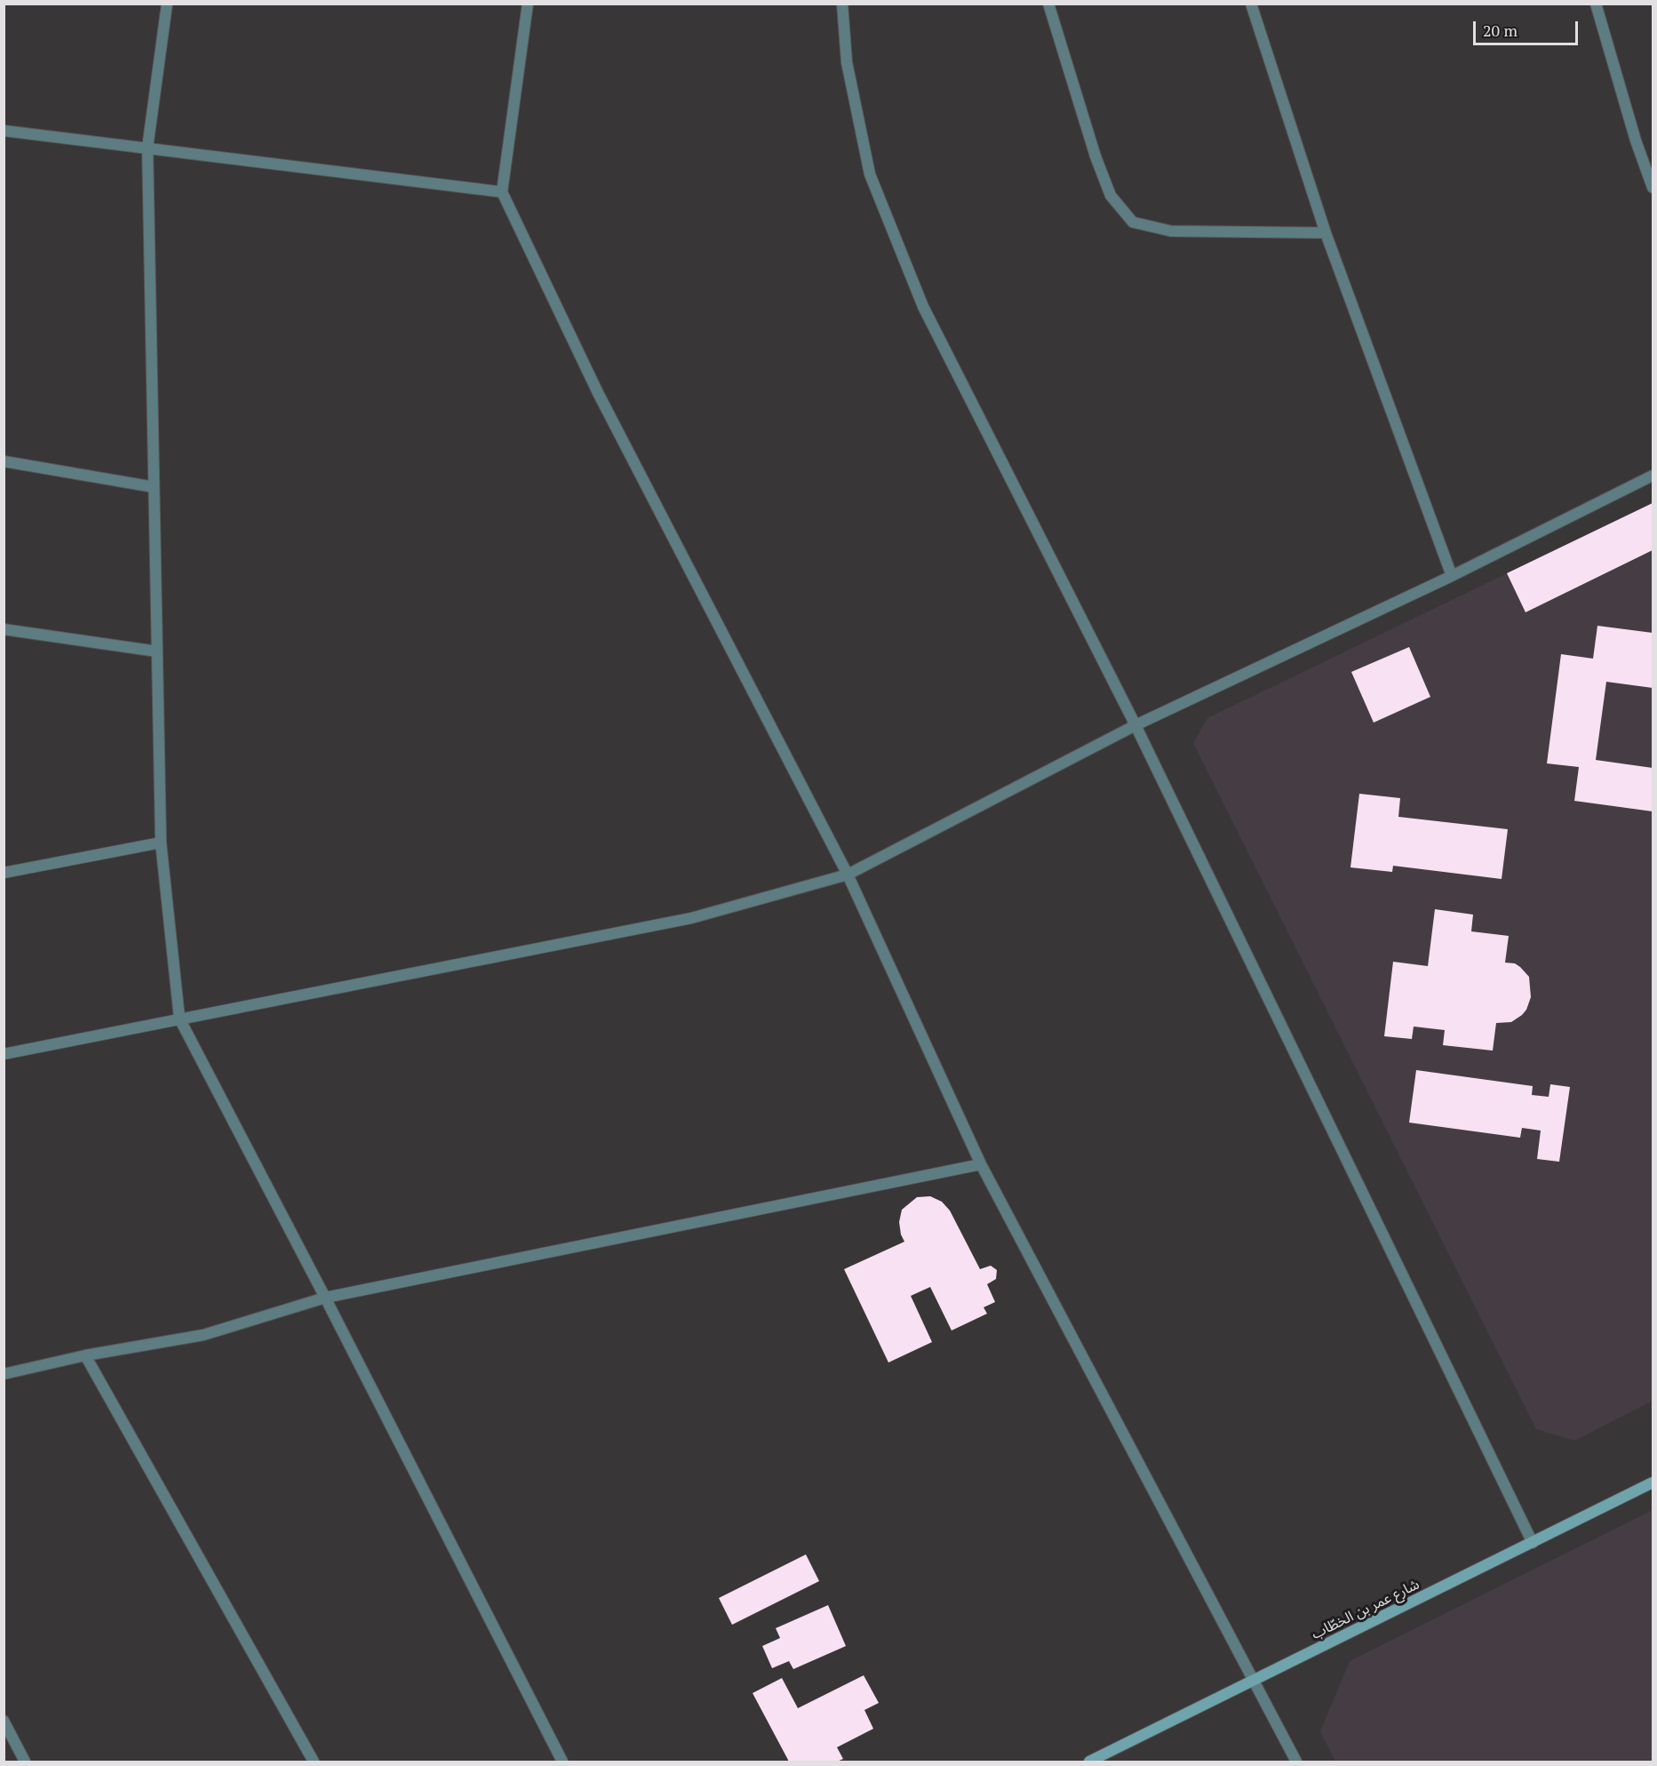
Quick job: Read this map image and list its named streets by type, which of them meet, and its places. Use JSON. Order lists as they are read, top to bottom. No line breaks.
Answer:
{"streets":{"street":["شارع عمر بن الخطّاب"]},"scale_bar":"20 m"}
